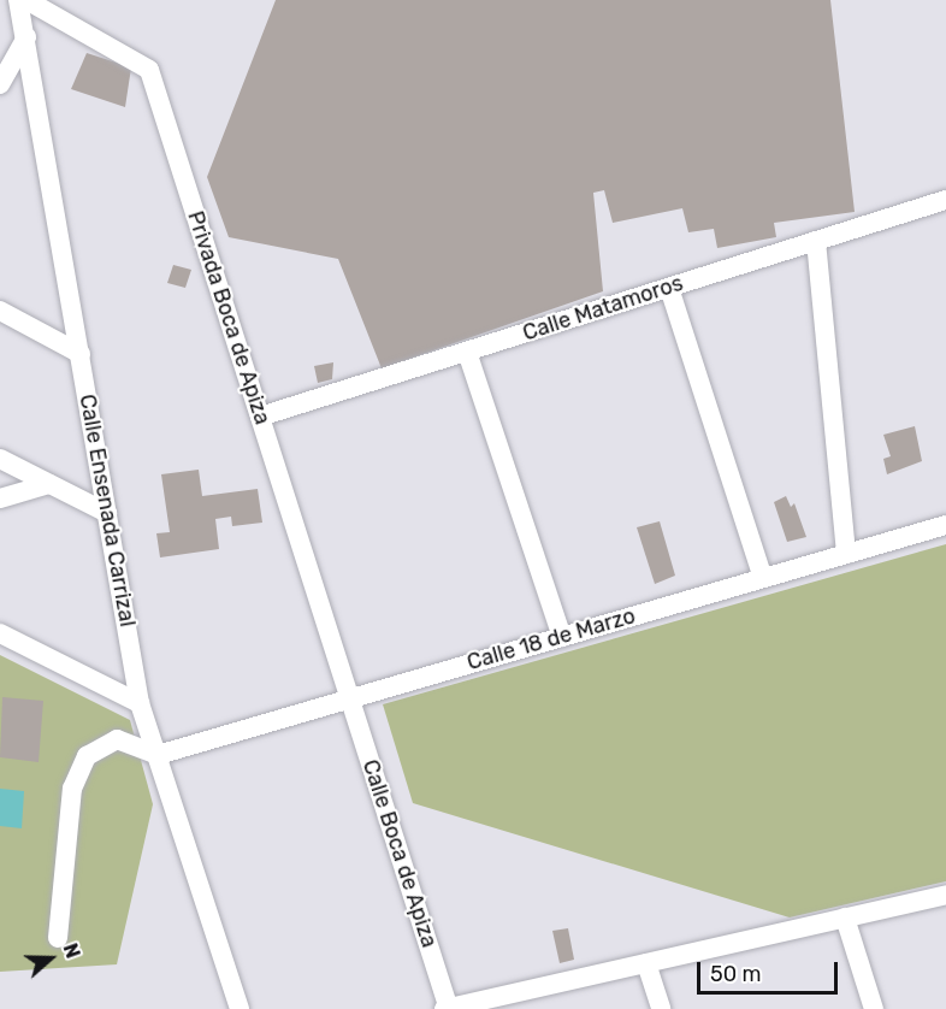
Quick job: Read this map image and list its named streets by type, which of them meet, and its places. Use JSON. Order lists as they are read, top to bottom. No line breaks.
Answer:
{"streets":{"street":["Calle Matamoros","Privada Boca de Apiza","Calle Ensenada Carrizal","Calle 18 de Marzo","Calle Boca de Apiza"]},"crossings":[["Calle Matamoros","Privada Boca de Apiza"],["Privada Boca de Apiza","Calle 18 de Marzo"],["Privada Boca de Apiza","Calle Boca de Apiza"],["Calle Ensenada Carrizal","Calle 18 de Marzo"],["Calle 18 de Marzo","Calle Boca de Apiza"]],"scale_bar":"50 m","north":"right"}
